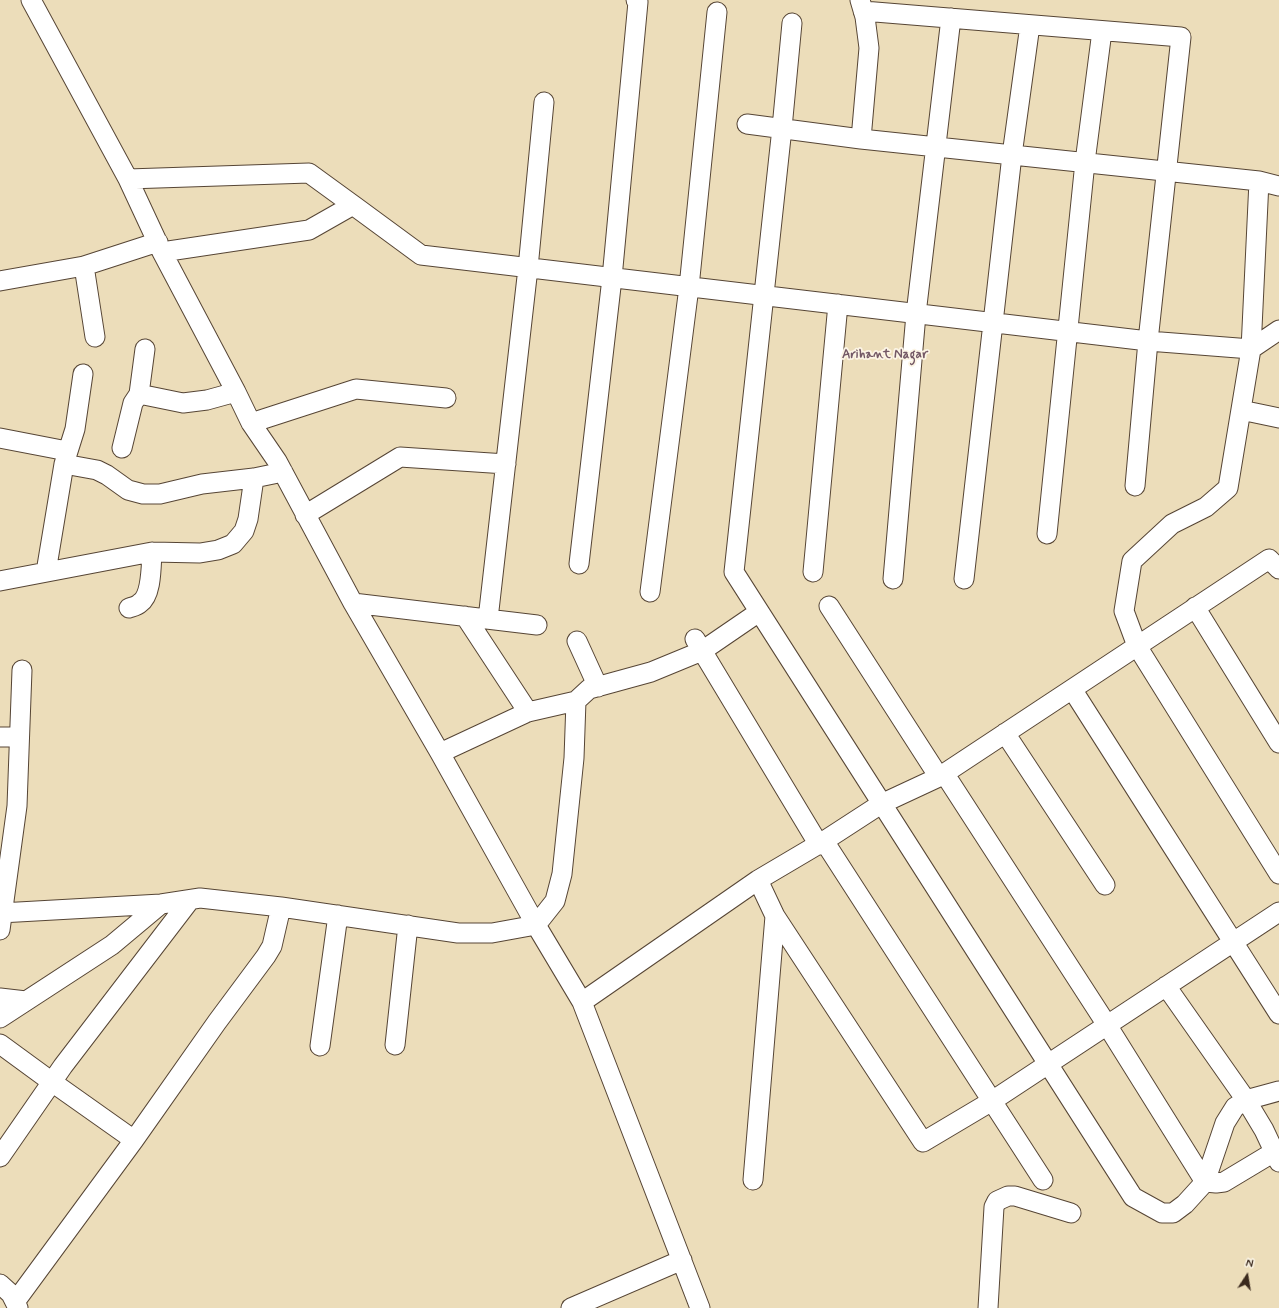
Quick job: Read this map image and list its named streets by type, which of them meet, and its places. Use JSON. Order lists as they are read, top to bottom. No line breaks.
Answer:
{"districts":["Arihant Nagar"],"north":"top"}
